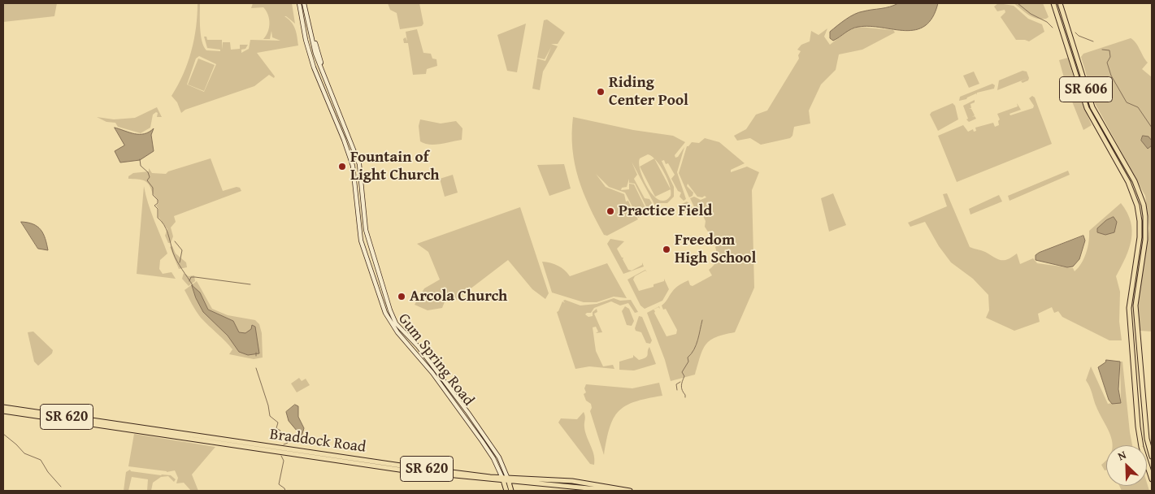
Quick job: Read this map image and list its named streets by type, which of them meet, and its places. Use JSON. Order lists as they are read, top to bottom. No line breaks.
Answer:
{"streets":{"main road":["SR 606","Gum Spring Road","SR 620","Braddock Road"]},"crossings":[["Gum Spring Road","Braddock Road"]],"places":["Riding Center Pool","Fountain of Light Church","Practice Field","Freedom High School","Arcola Church"],"north":"top left"}
